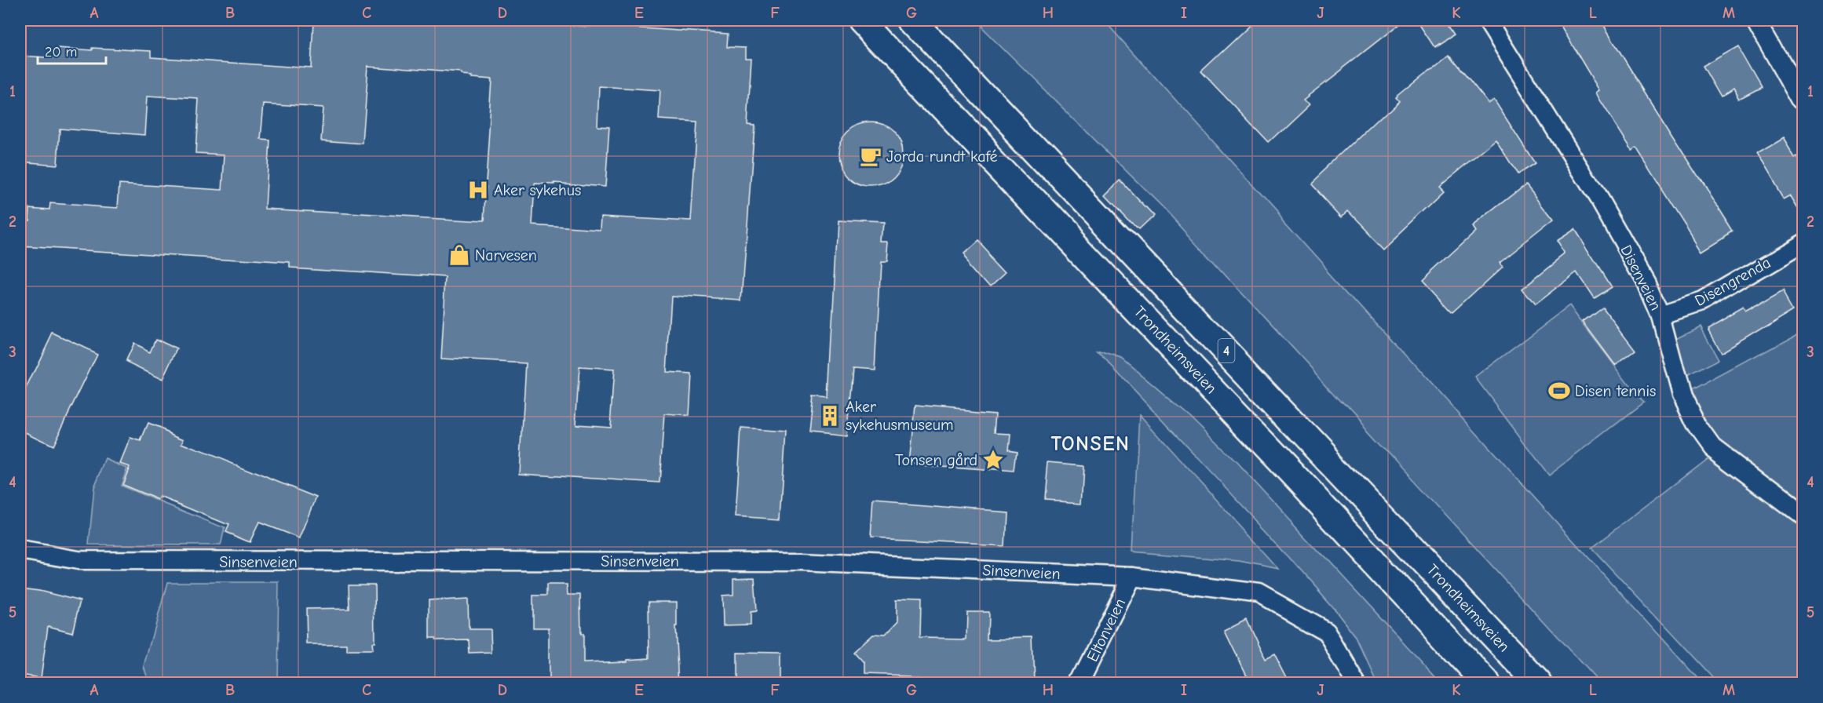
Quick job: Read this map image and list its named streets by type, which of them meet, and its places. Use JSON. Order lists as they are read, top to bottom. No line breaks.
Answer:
{"streets":{"highway":["Trondheimsveien","4"],"street":["Disenveien","Disengrenda","Sinsenveien","Eltonveien"]},"crossings":[["Disenveien","Disengrenda"],["Sinsenveien","Eltonveien"]],"districts":["TONSEN"],"places":{"cafe":["Jorda rundt kafé"],"hospital":["Aker sykehus"],"shop":["Narvesen"],"sports":["Disen tennis"],"building":["Aker sykehusmuseum"],"place":["Tonsen gård"]},"scale_bar":"20 m","grid":{"columns":["A","B","C","D","E","F","G","H","I","J","K","L","M"],"rows":["1","2","3","4","5"]}}
